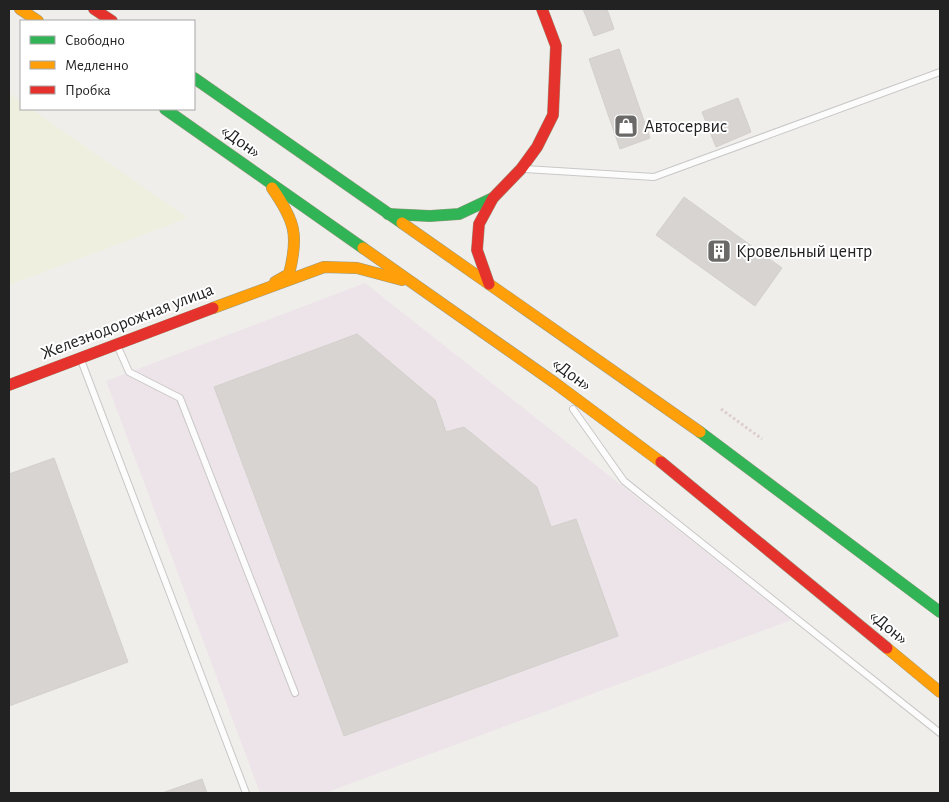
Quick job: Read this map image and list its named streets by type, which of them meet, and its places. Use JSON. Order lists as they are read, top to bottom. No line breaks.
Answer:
{"streets":{"main road":["«Дон»","Железнодорожная улица"]},"places":{"shop":["Автосервис"],"building":["Кровельный центр"]},"legend":["Свободно","Медленно","Пробка"]}
